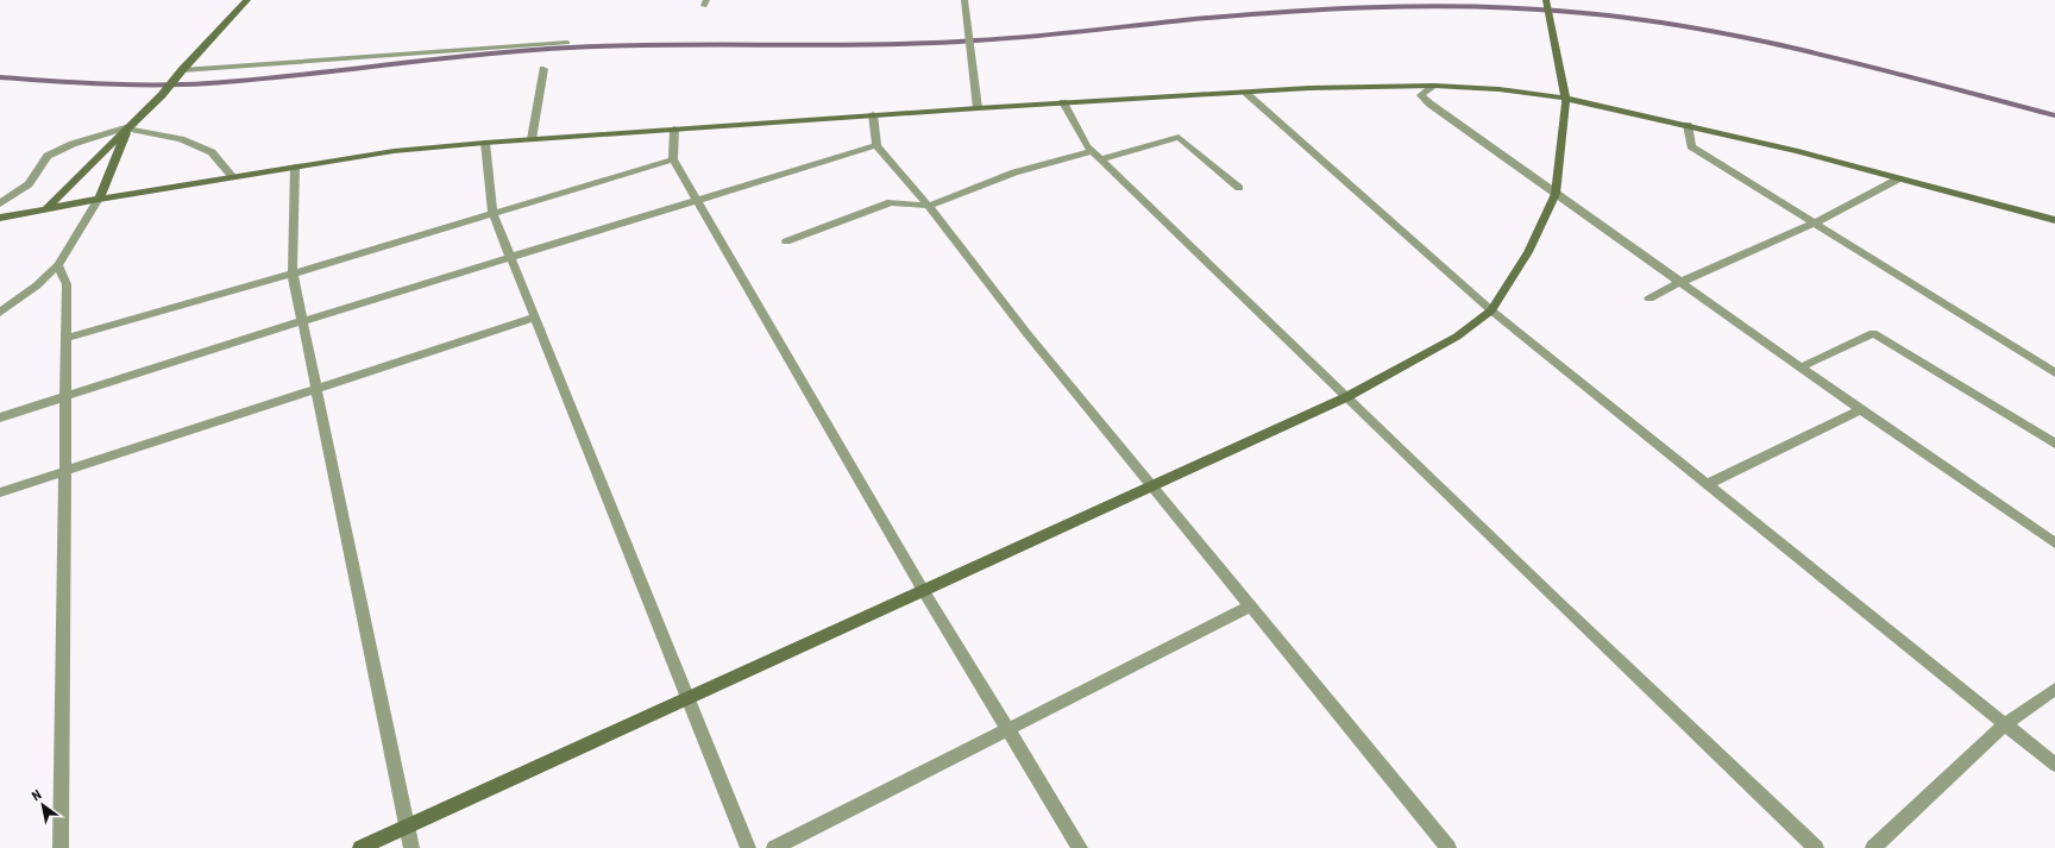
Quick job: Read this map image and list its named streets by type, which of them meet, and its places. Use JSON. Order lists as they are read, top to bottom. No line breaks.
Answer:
{"north":"top left"}
